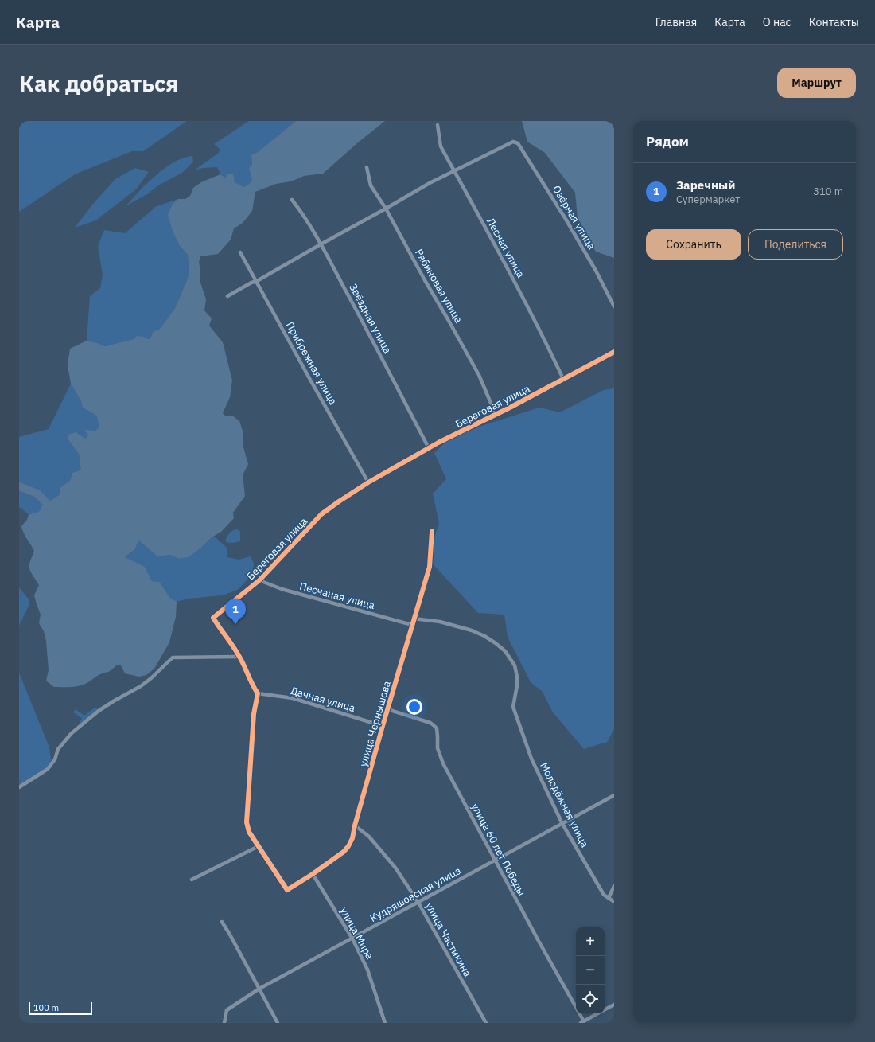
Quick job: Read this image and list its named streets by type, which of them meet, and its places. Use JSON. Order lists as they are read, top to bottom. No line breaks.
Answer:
{"streets":{"street":["Озёрная улица","Лесная улица","Рябиновая улица","Звёздная улица","Прибрежная улица","Береговая улица","Песчаная улица","Дачная улица","улица Чернышова","Молодёжная улица","улица 60 лет Победы","Кудряшовская улица","улица Мира","улица Частикина"]},"crossings":[["Озёрная улица","Лесная улица"],["Лесная улица","Береговая улица"],["Рябиновая улица","Береговая улица"],["Звёздная улица","Береговая улица"],["Прибрежная улица","Береговая улица"],["Береговая улица","Песчаная улица"],["Береговая улица","Дачная улица"],["Песчаная улица","улица Чернышова"],["Дачная улица","улица Чернышова"],["улица Чернышова","Молодёжная улица"],["улица Чернышова","улица 60 лет Победы"],["улица Чернышова","улица Мира"],["улица Чернышова","улица Частикина"],["Молодёжная улица","Кудряшовская улица"],["улица 60 лет Победы","Кудряшовская улица"],["Кудряшовская улица","улица Мира"],["Кудряшовская улица","улица Частикина"]],"scale_bar":"100 m","page":{"header":"Карта","nav":["Главная","Карта","О нас","Контакты"],"buttons":["Маршрут",["Сохранить","Поделиться"]],"title":"Как добраться","heading":"Рядом","list":[{"mark":"1","name":"Заречный","note":"Супермаркет","value":"310 m"}],"pins":"1","map_buttons":["+","−"],"scale":"100 m"}}
